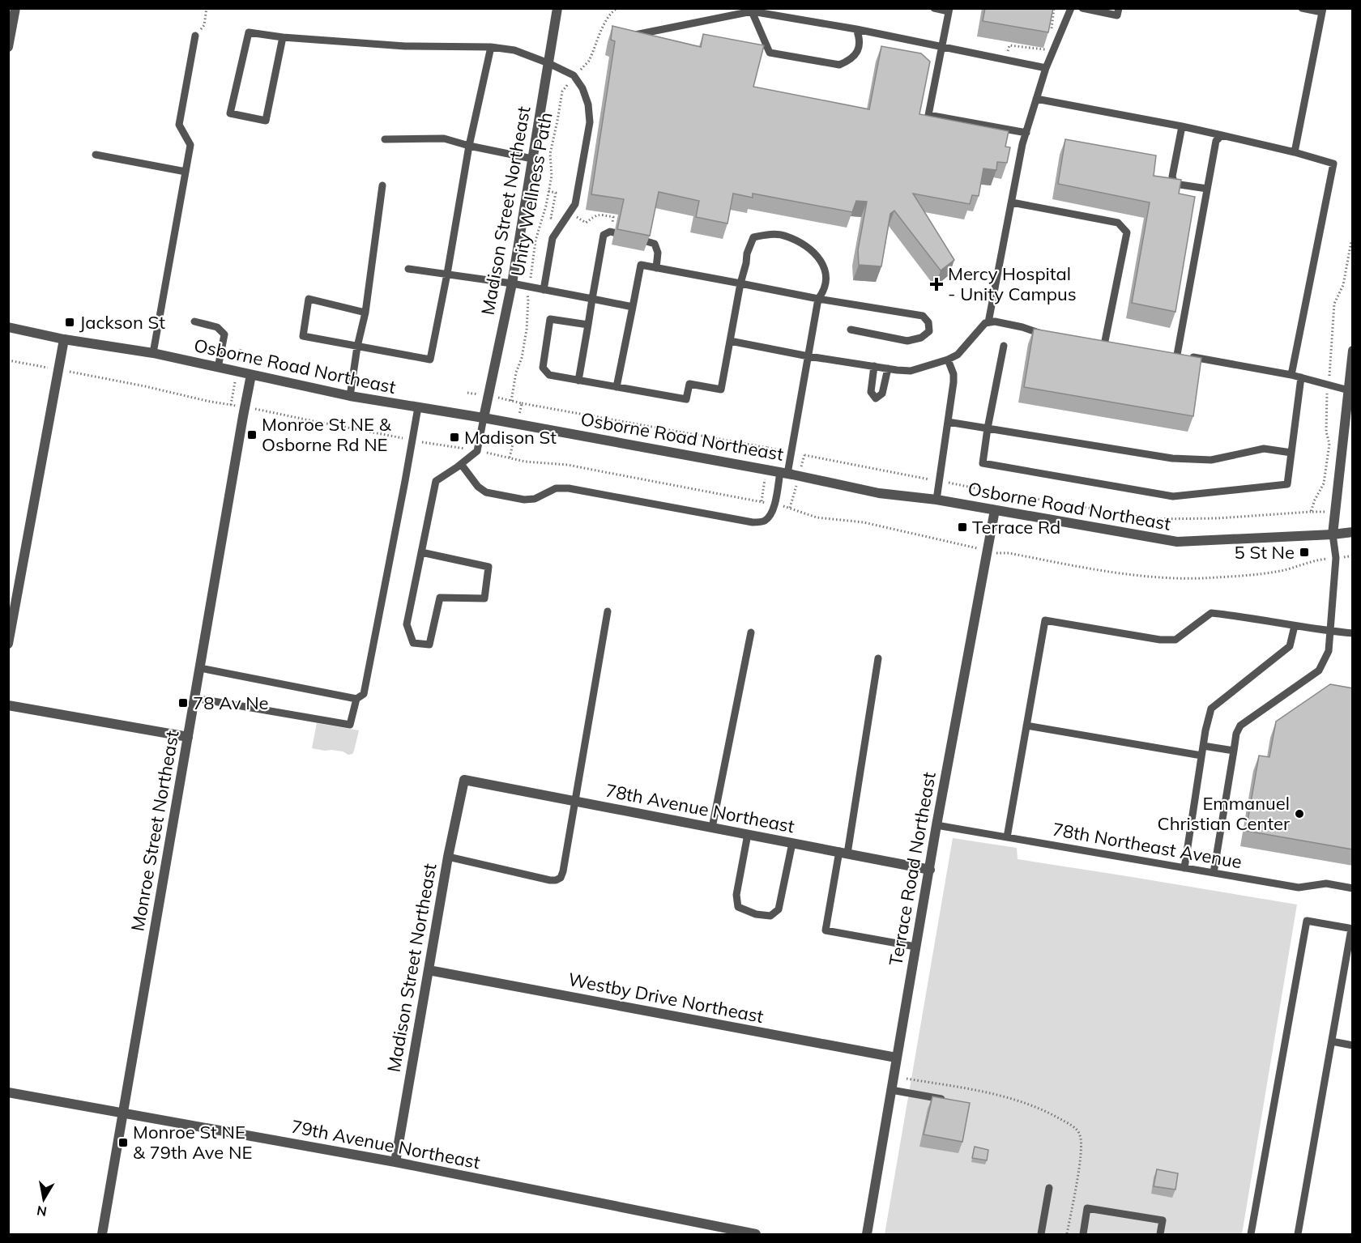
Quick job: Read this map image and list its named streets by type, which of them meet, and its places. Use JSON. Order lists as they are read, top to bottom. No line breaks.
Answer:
{"streets":{"street":["Madison Street Northeast","Osborne Road Northeast","78th Avenue Northeast","Monroe Street Northeast","Terrace Road Northeast","Westby Drive Northeast","79th Avenue Northeast"],"lane":["78th Northeast Avenue"],"path":["Unity Wellness Path"]},"crossings":[["Madison Street Northeast","Osborne Road Northeast"],["Madison Street Northeast","78th Avenue Northeast"],["Madison Street Northeast","Westby Drive Northeast"],["Madison Street Northeast","79th Avenue Northeast"],["Osborne Road Northeast","Monroe Street Northeast"],["Osborne Road Northeast","Terrace Road Northeast"],["78th Avenue Northeast","Terrace Road Northeast"],["Monroe Street Northeast","79th Avenue Northeast"],["78th Northeast Avenue","Terrace Road Northeast"],["Terrace Road Northeast","Westby Drive Northeast"]],"places":{"health":["Mercy Hospital - Unity Campus"],"transit":["Jackson St","Monroe St NE & Osborne Rd NE","Madison St","Terrace Rd","5 St Ne","78 Av Ne","Monroe St NE & 79th Ave NE"],"other":["Emmanuel Christian Center"]},"north":"bottom"}
